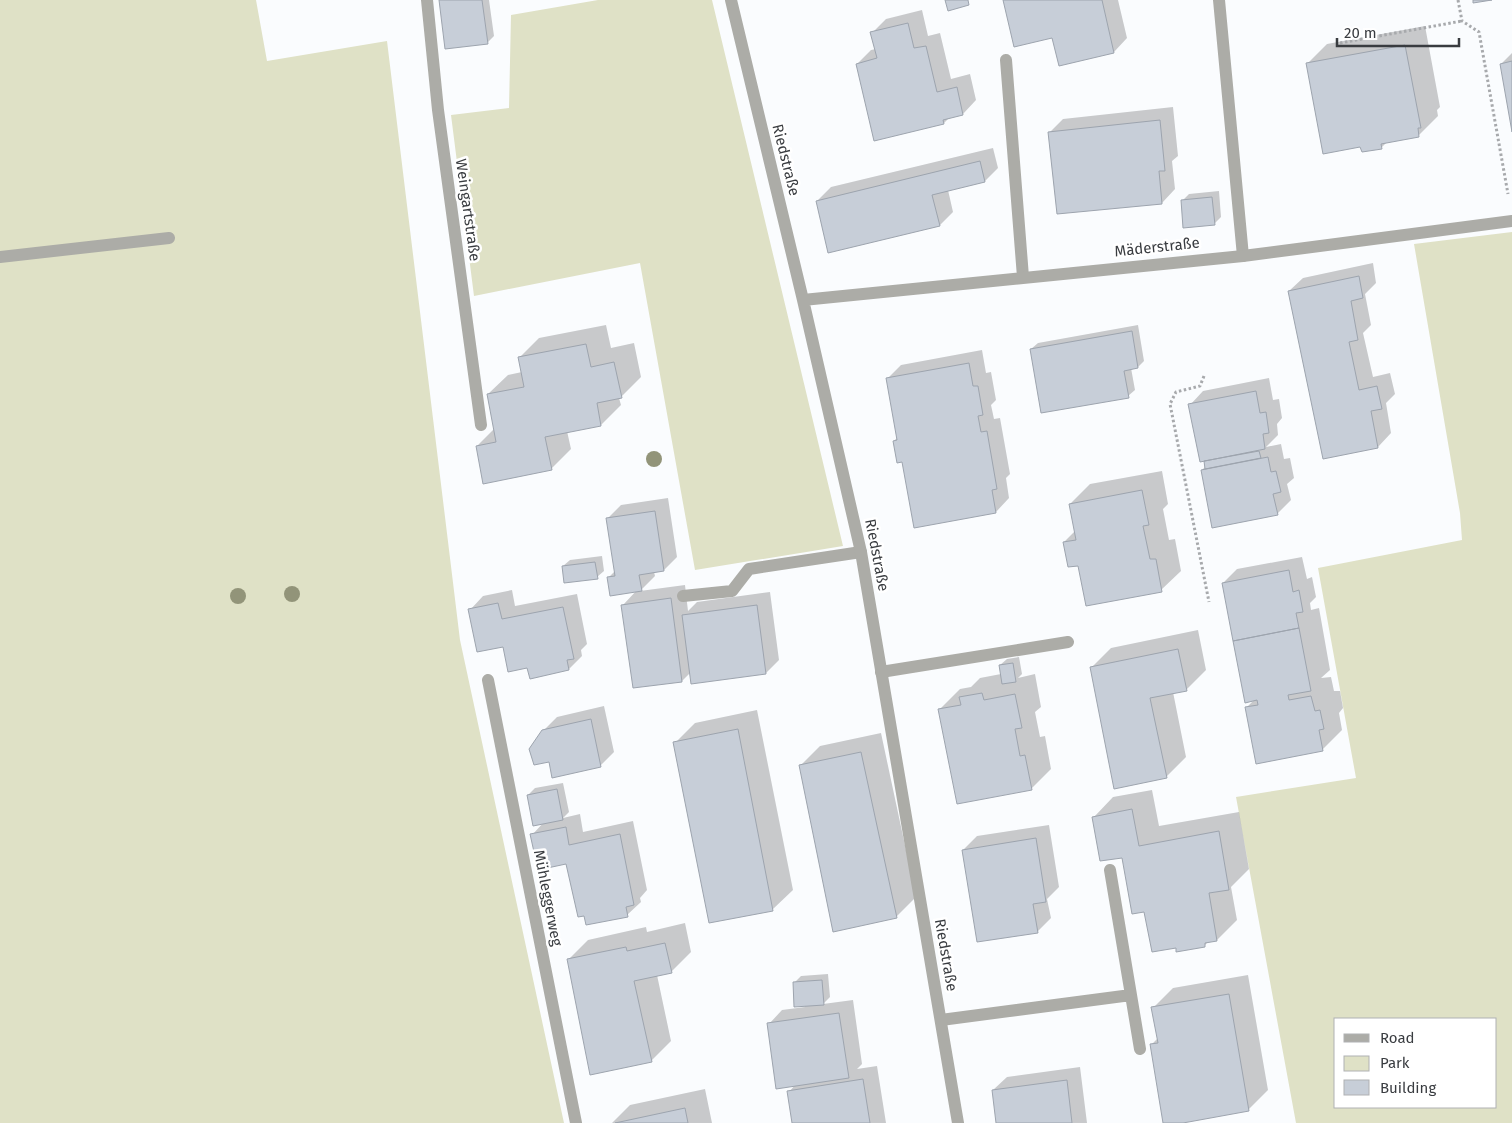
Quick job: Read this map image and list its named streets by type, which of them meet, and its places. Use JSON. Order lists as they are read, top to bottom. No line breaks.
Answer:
{"streets":{"street":["Riedstraße","Weingartstraße","Mäderstraße","Mühleggerweg"]},"crossings":[["Riedstraße","Mäderstraße"]],"legend":["Road","Park","Building"],"scale_bar":"20 m"}
